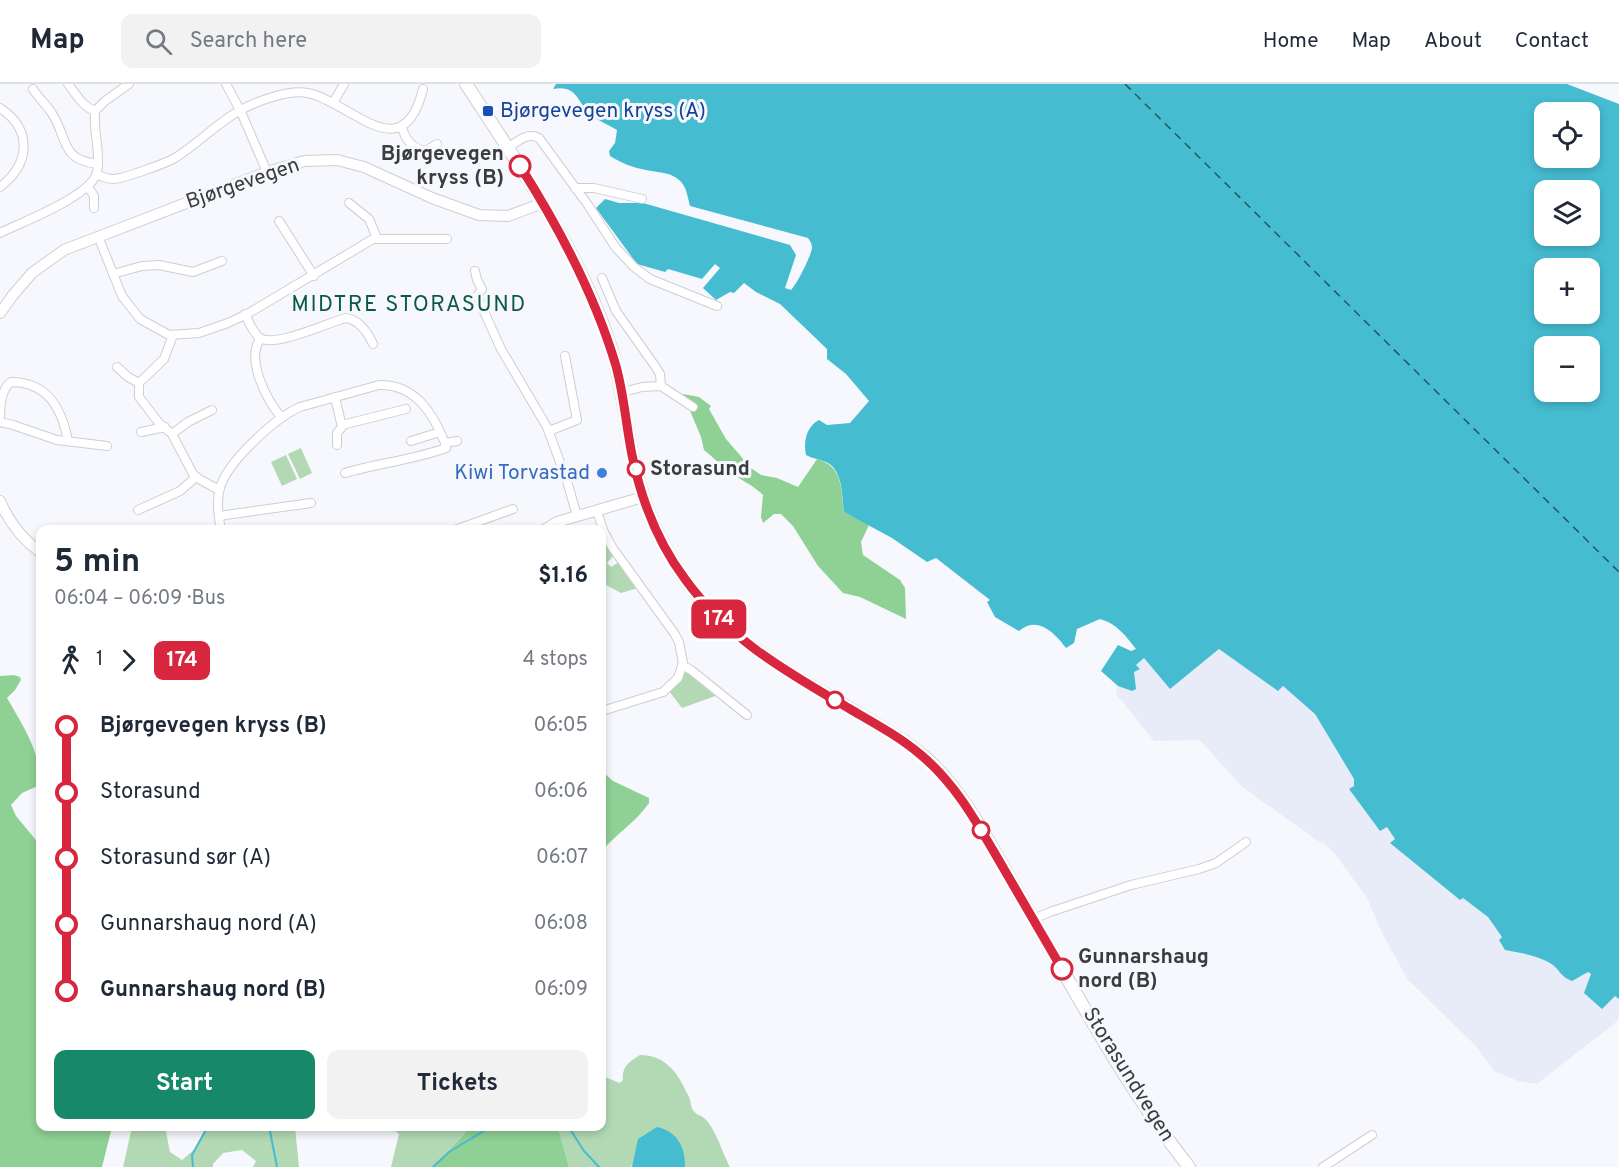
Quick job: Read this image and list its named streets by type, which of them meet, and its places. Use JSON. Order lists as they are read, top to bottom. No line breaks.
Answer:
{"streets":{"main road":["Storasundvegen"],"street":["Bjørgevegen"]},"crossings":[["Bjørgevegen","Storasundvegen"]],"districts":["MIDTRE STORASUND"],"places":{"transit":["Bjørgevegen kryss (A)"],"other":["Bjørgevegen kryss (B)","Storasund","Kiwi Torvastad","Gunnarshaug nord (B)"]},"lines":["bus line 174"],"page":{"header":"Map","search":"Search here","nav":["Home","Map","About","Contact"],"on_map":"174","map_buttons":["+","−"],"heading":["5 min","06:04 – 06:09 · Bus","$1.16"],"legs":["1","174","4 stops"],"list":[{"name":"Bjørgevegen kryss (B)","value":"06:05"},{"name":"Storasund","value":"06:06"},{"name":"Storasund sør (A)","value":"06:07"},{"name":"Gunnarshaug nord (A)","value":"06:08"},{"name":"Gunnarshaug nord (B)","value":"06:09"}],"buttons":["Start","Tickets"]}}
